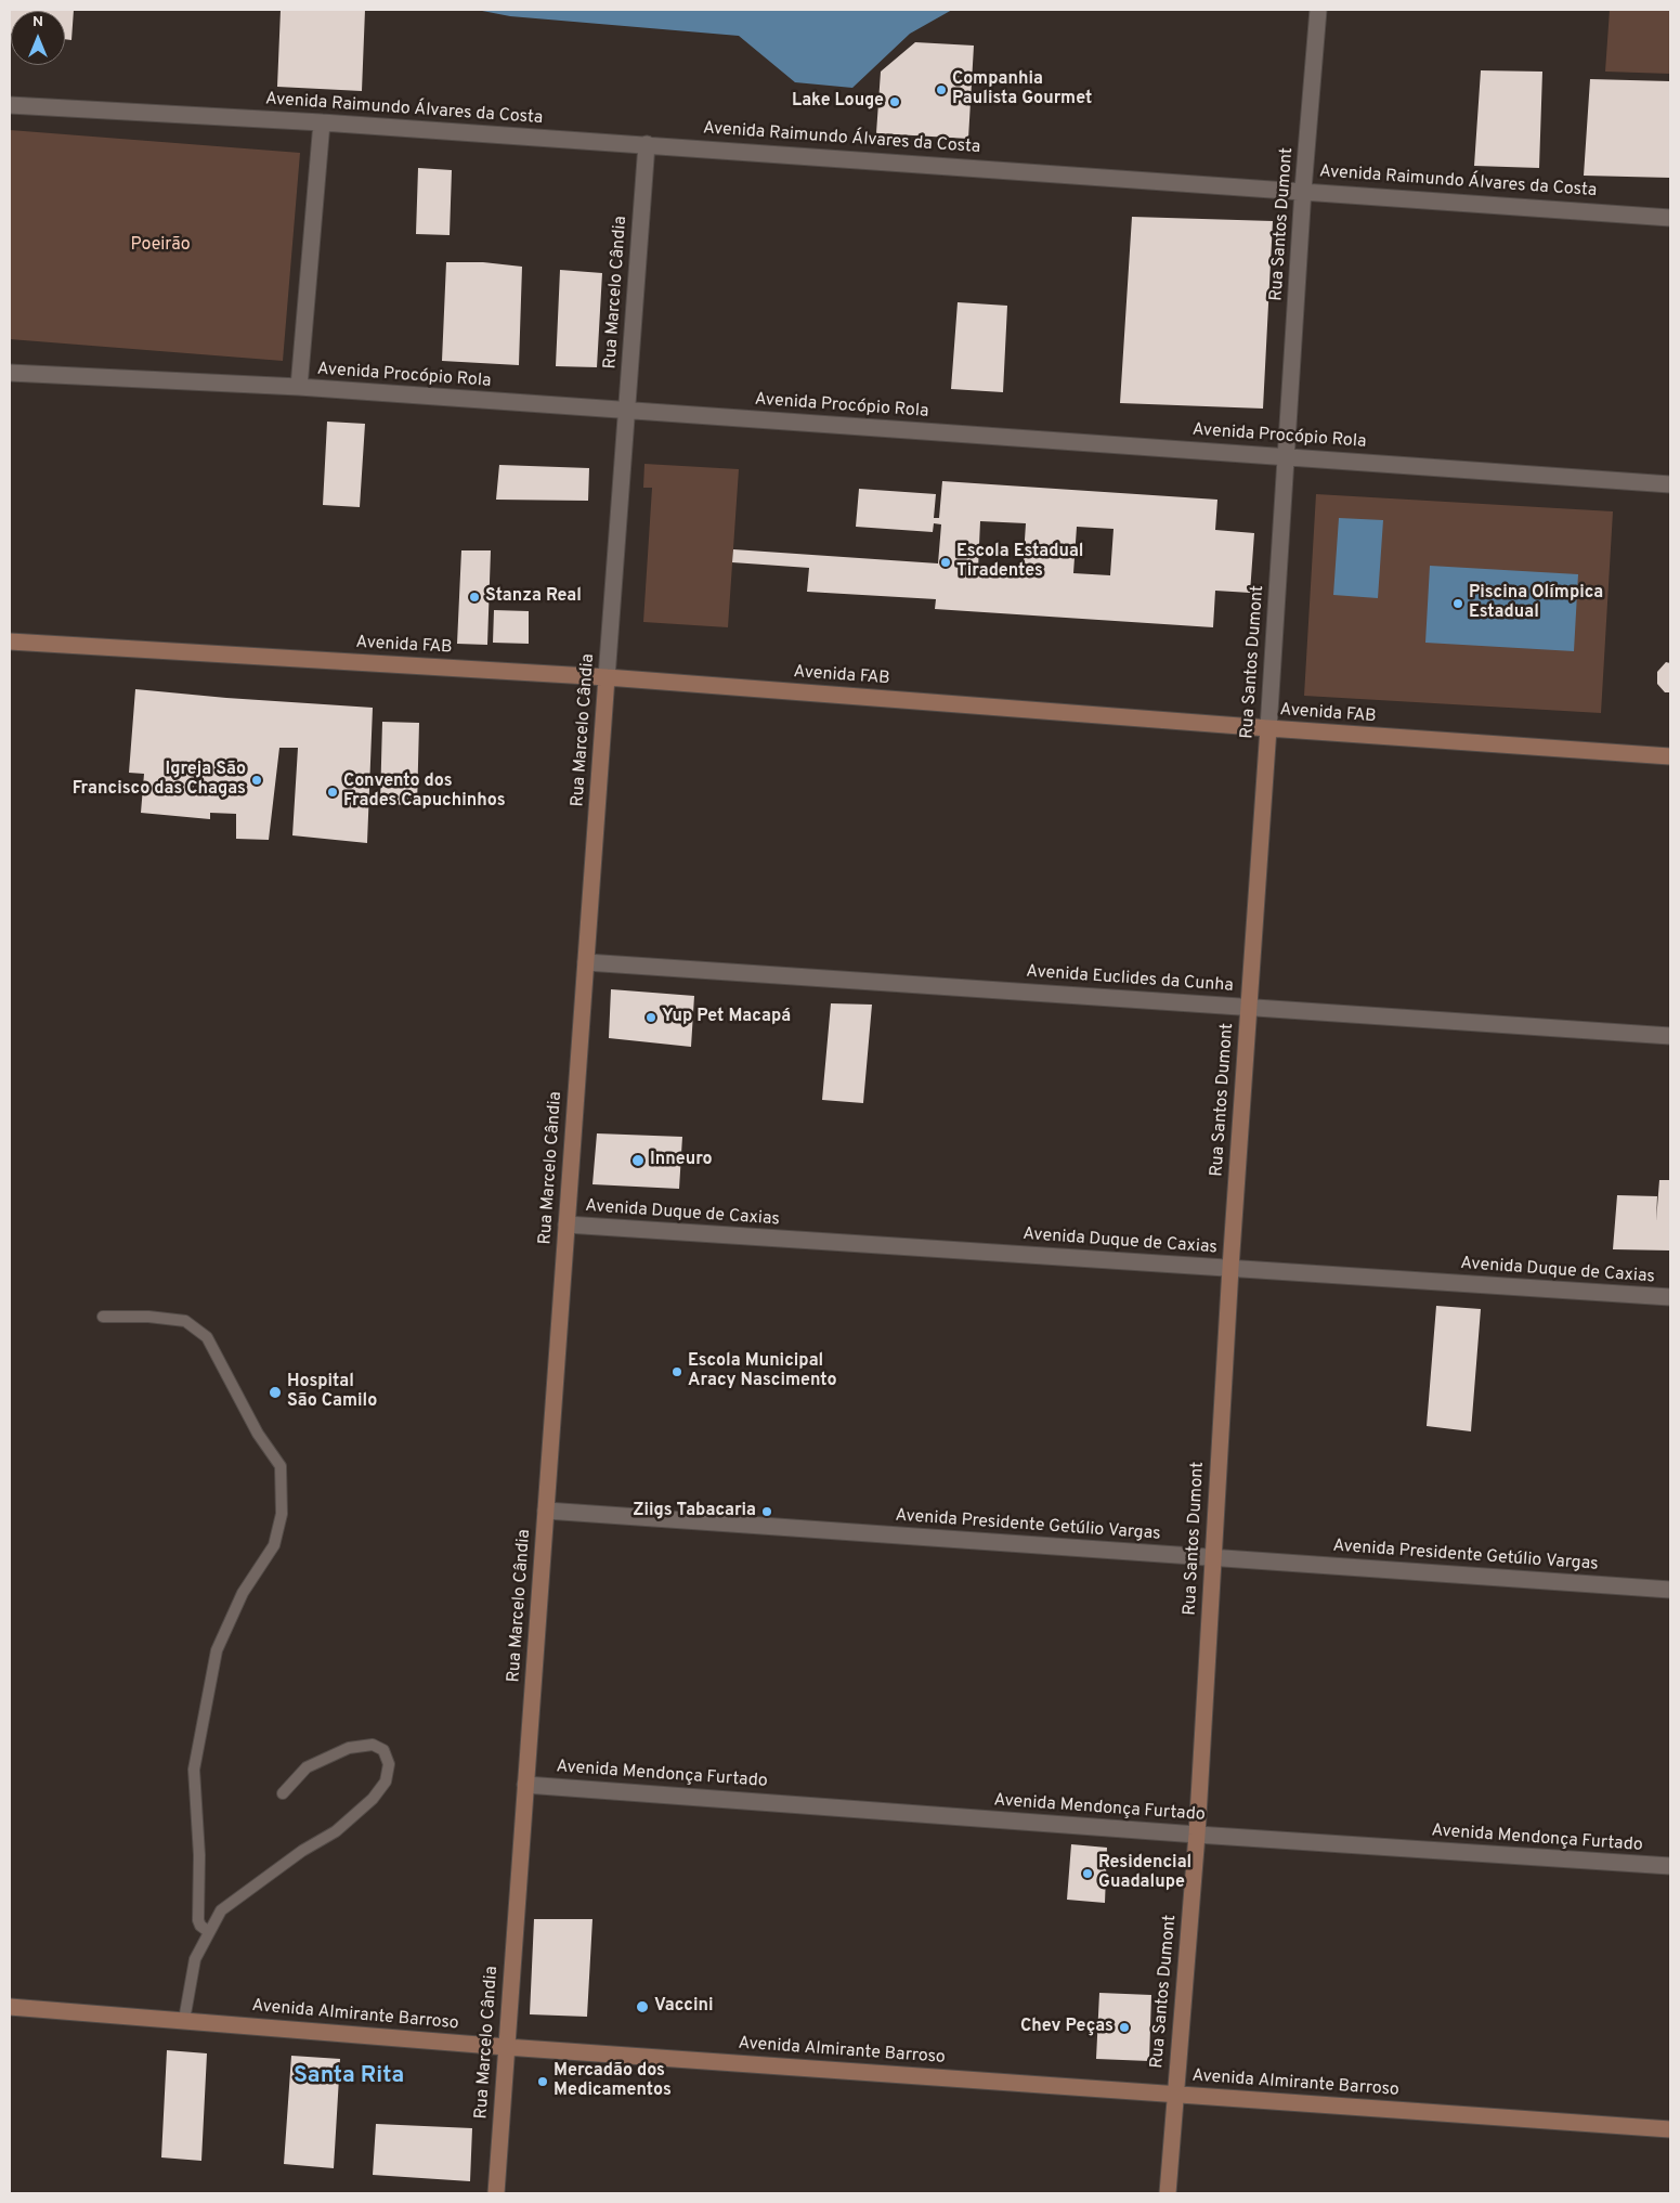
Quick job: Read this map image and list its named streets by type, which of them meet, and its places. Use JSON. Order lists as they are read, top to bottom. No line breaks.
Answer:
{"streets":{"street":["Avenida Raimundo Álvares da Costa","Rua Santos Dumont","Rua Marcelo Cândia","Avenida Procópio Rola","Avenida FAB","Avenida Euclides da Cunha","Avenida Duque de Caxias","Avenida Presidente Getúlio Vargas","Avenida Mendonça Furtado","Avenida Almirante Barroso"]},"crossings":[["Avenida Raimundo Álvares da Costa","Rua Santos Dumont"],["Avenida Raimundo Álvares da Costa","Rua Marcelo Cândia"],["Rua Santos Dumont","Avenida Procópio Rola"],["Rua Santos Dumont","Avenida FAB"],["Rua Santos Dumont","Avenida Euclides da Cunha"],["Rua Santos Dumont","Avenida Duque de Caxias"],["Rua Santos Dumont","Avenida Presidente Getúlio Vargas"],["Rua Santos Dumont","Avenida Mendonça Furtado"],["Rua Santos Dumont","Avenida Almirante Barroso"],["Rua Marcelo Cândia","Avenida Procópio Rola"],["Rua Marcelo Cândia","Avenida FAB"],["Rua Marcelo Cândia","Avenida Euclides da Cunha"],["Rua Marcelo Cândia","Avenida Duque de Caxias"],["Rua Marcelo Cândia","Avenida Presidente Getúlio Vargas"],["Rua Marcelo Cândia","Avenida Mendonça Furtado"],["Rua Marcelo Cândia","Avenida Almirante Barroso"]],"districts":["Santa Rita"],"parks":["Poeirão"],"places":["Companhia Paulista Gourmet","Lake Louge","Escola Estadual Tiradentes","Stanza Real","Piscina Olímpica Estadual","Igreja São Francisco das Chagas","Convento dos Frades Capuchinhos","Yup Pet Macapá","Inneuro","Escola Municipal Aracy Nascimento","Hospital São Camilo","Ziigs Tabacaria","Residencial Guadalupe","Vaccini","Chev Peças","Mercadão dos Medicamentos"],"north":"top"}
